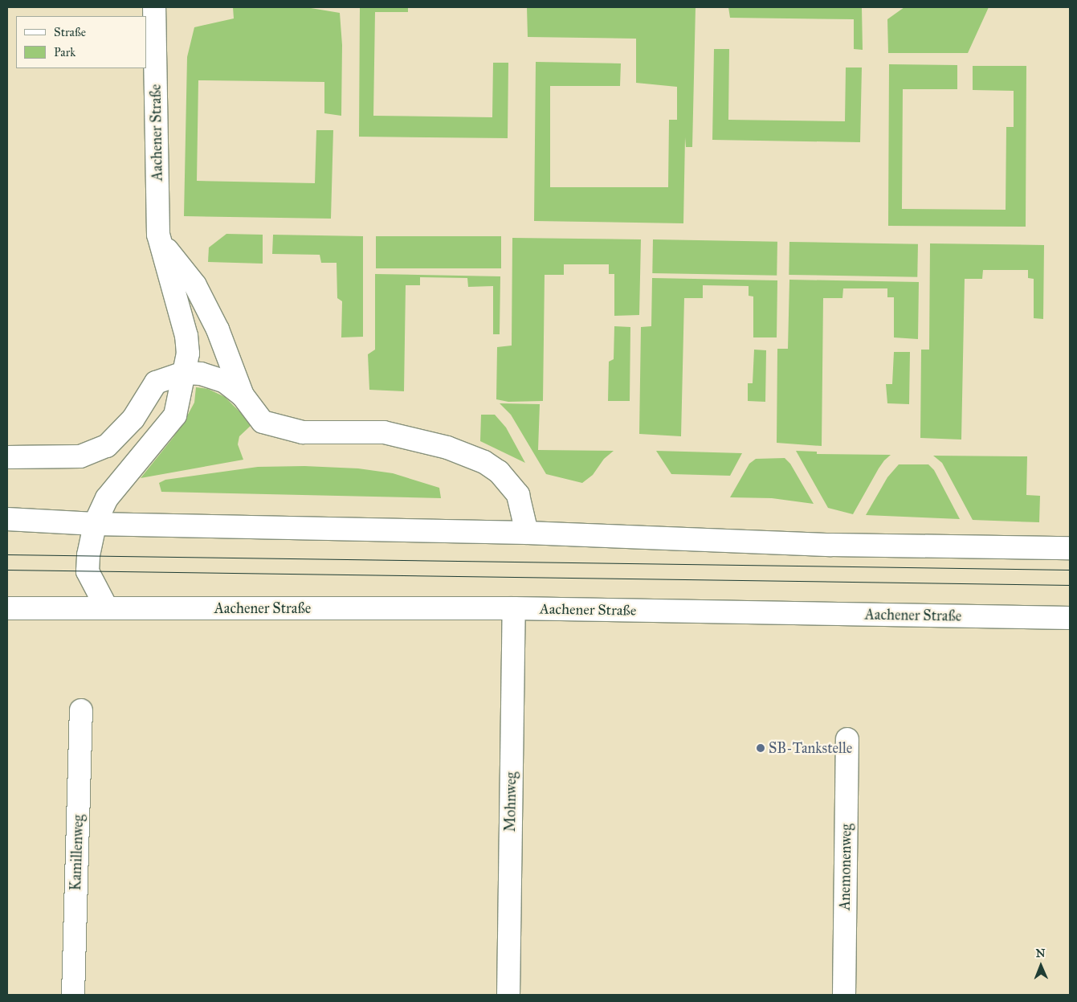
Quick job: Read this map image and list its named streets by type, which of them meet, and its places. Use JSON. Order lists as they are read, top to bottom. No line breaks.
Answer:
{"streets":{"street":["Aachener Straße","Mohnweg","Kamillenweg","Anemonenweg"]},"crossings":[["Aachener Straße","Mohnweg"]],"places":["SB-Tankstelle"],"legend":["Straße","Park"],"north":"top"}
